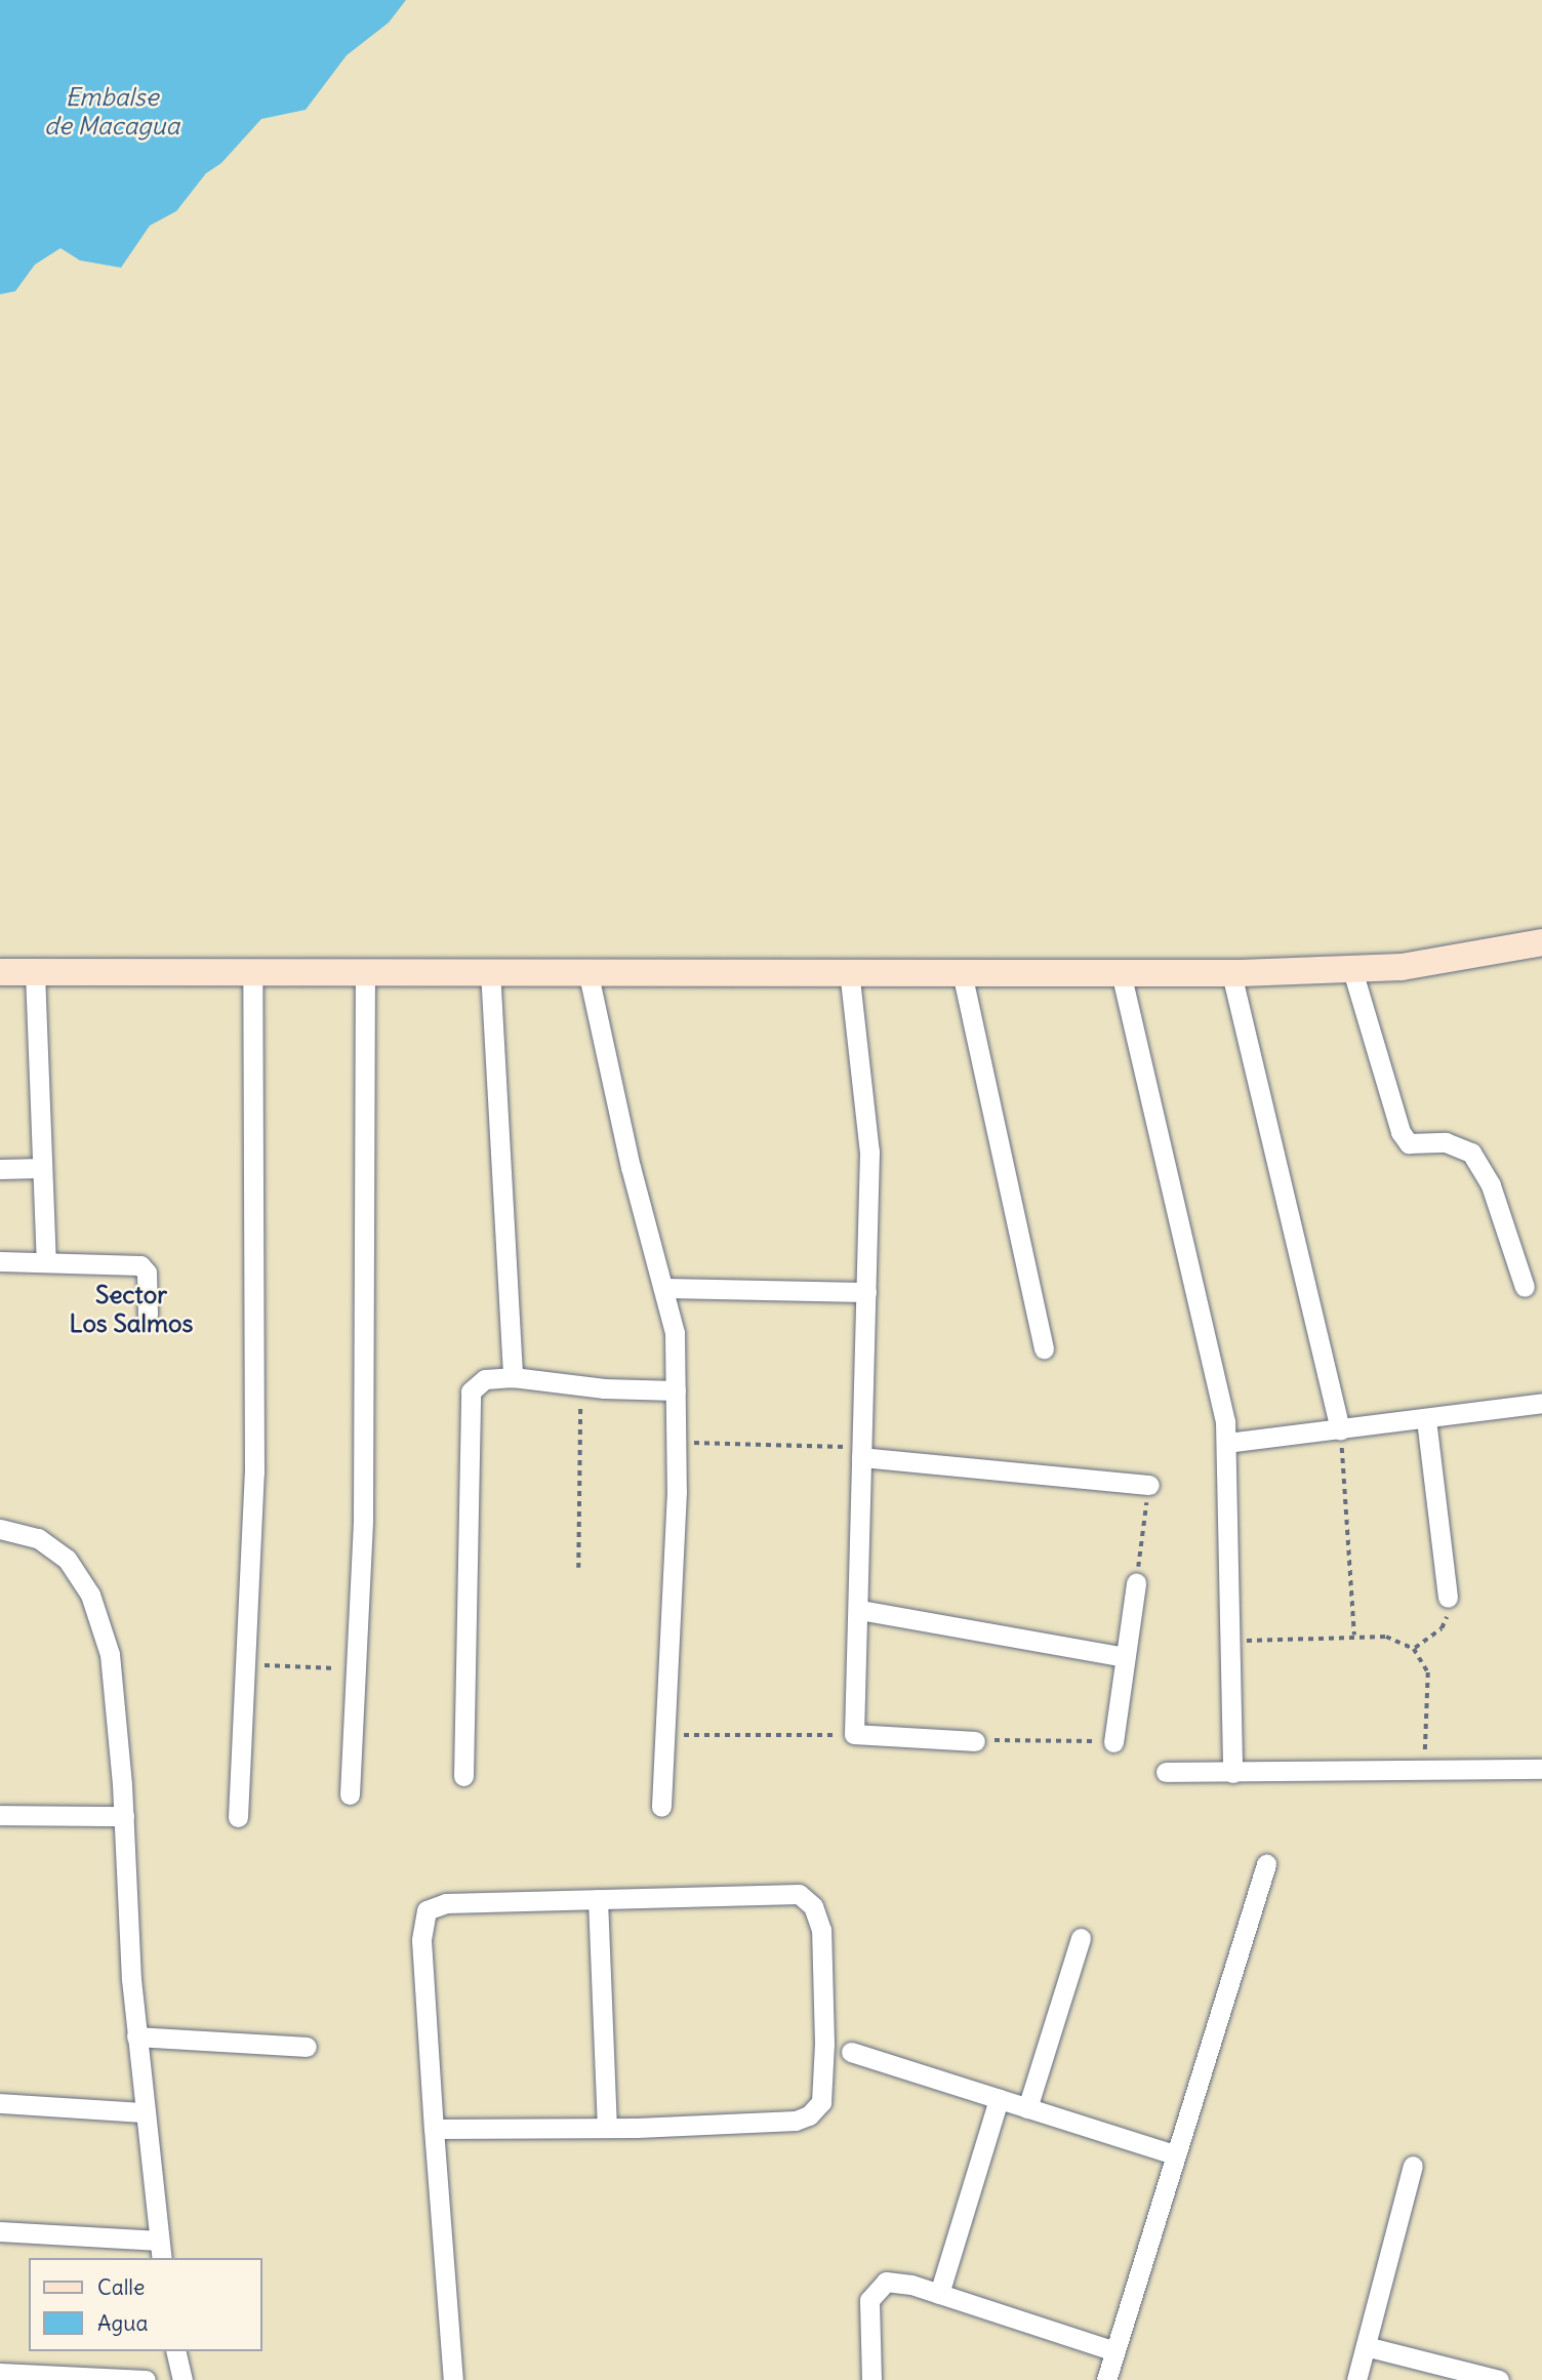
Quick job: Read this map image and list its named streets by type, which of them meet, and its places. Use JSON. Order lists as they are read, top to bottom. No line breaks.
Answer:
{"districts":["Sector Los Salmos"],"water":["Embalse de Macagua"],"legend":["Calle","Agua"]}
